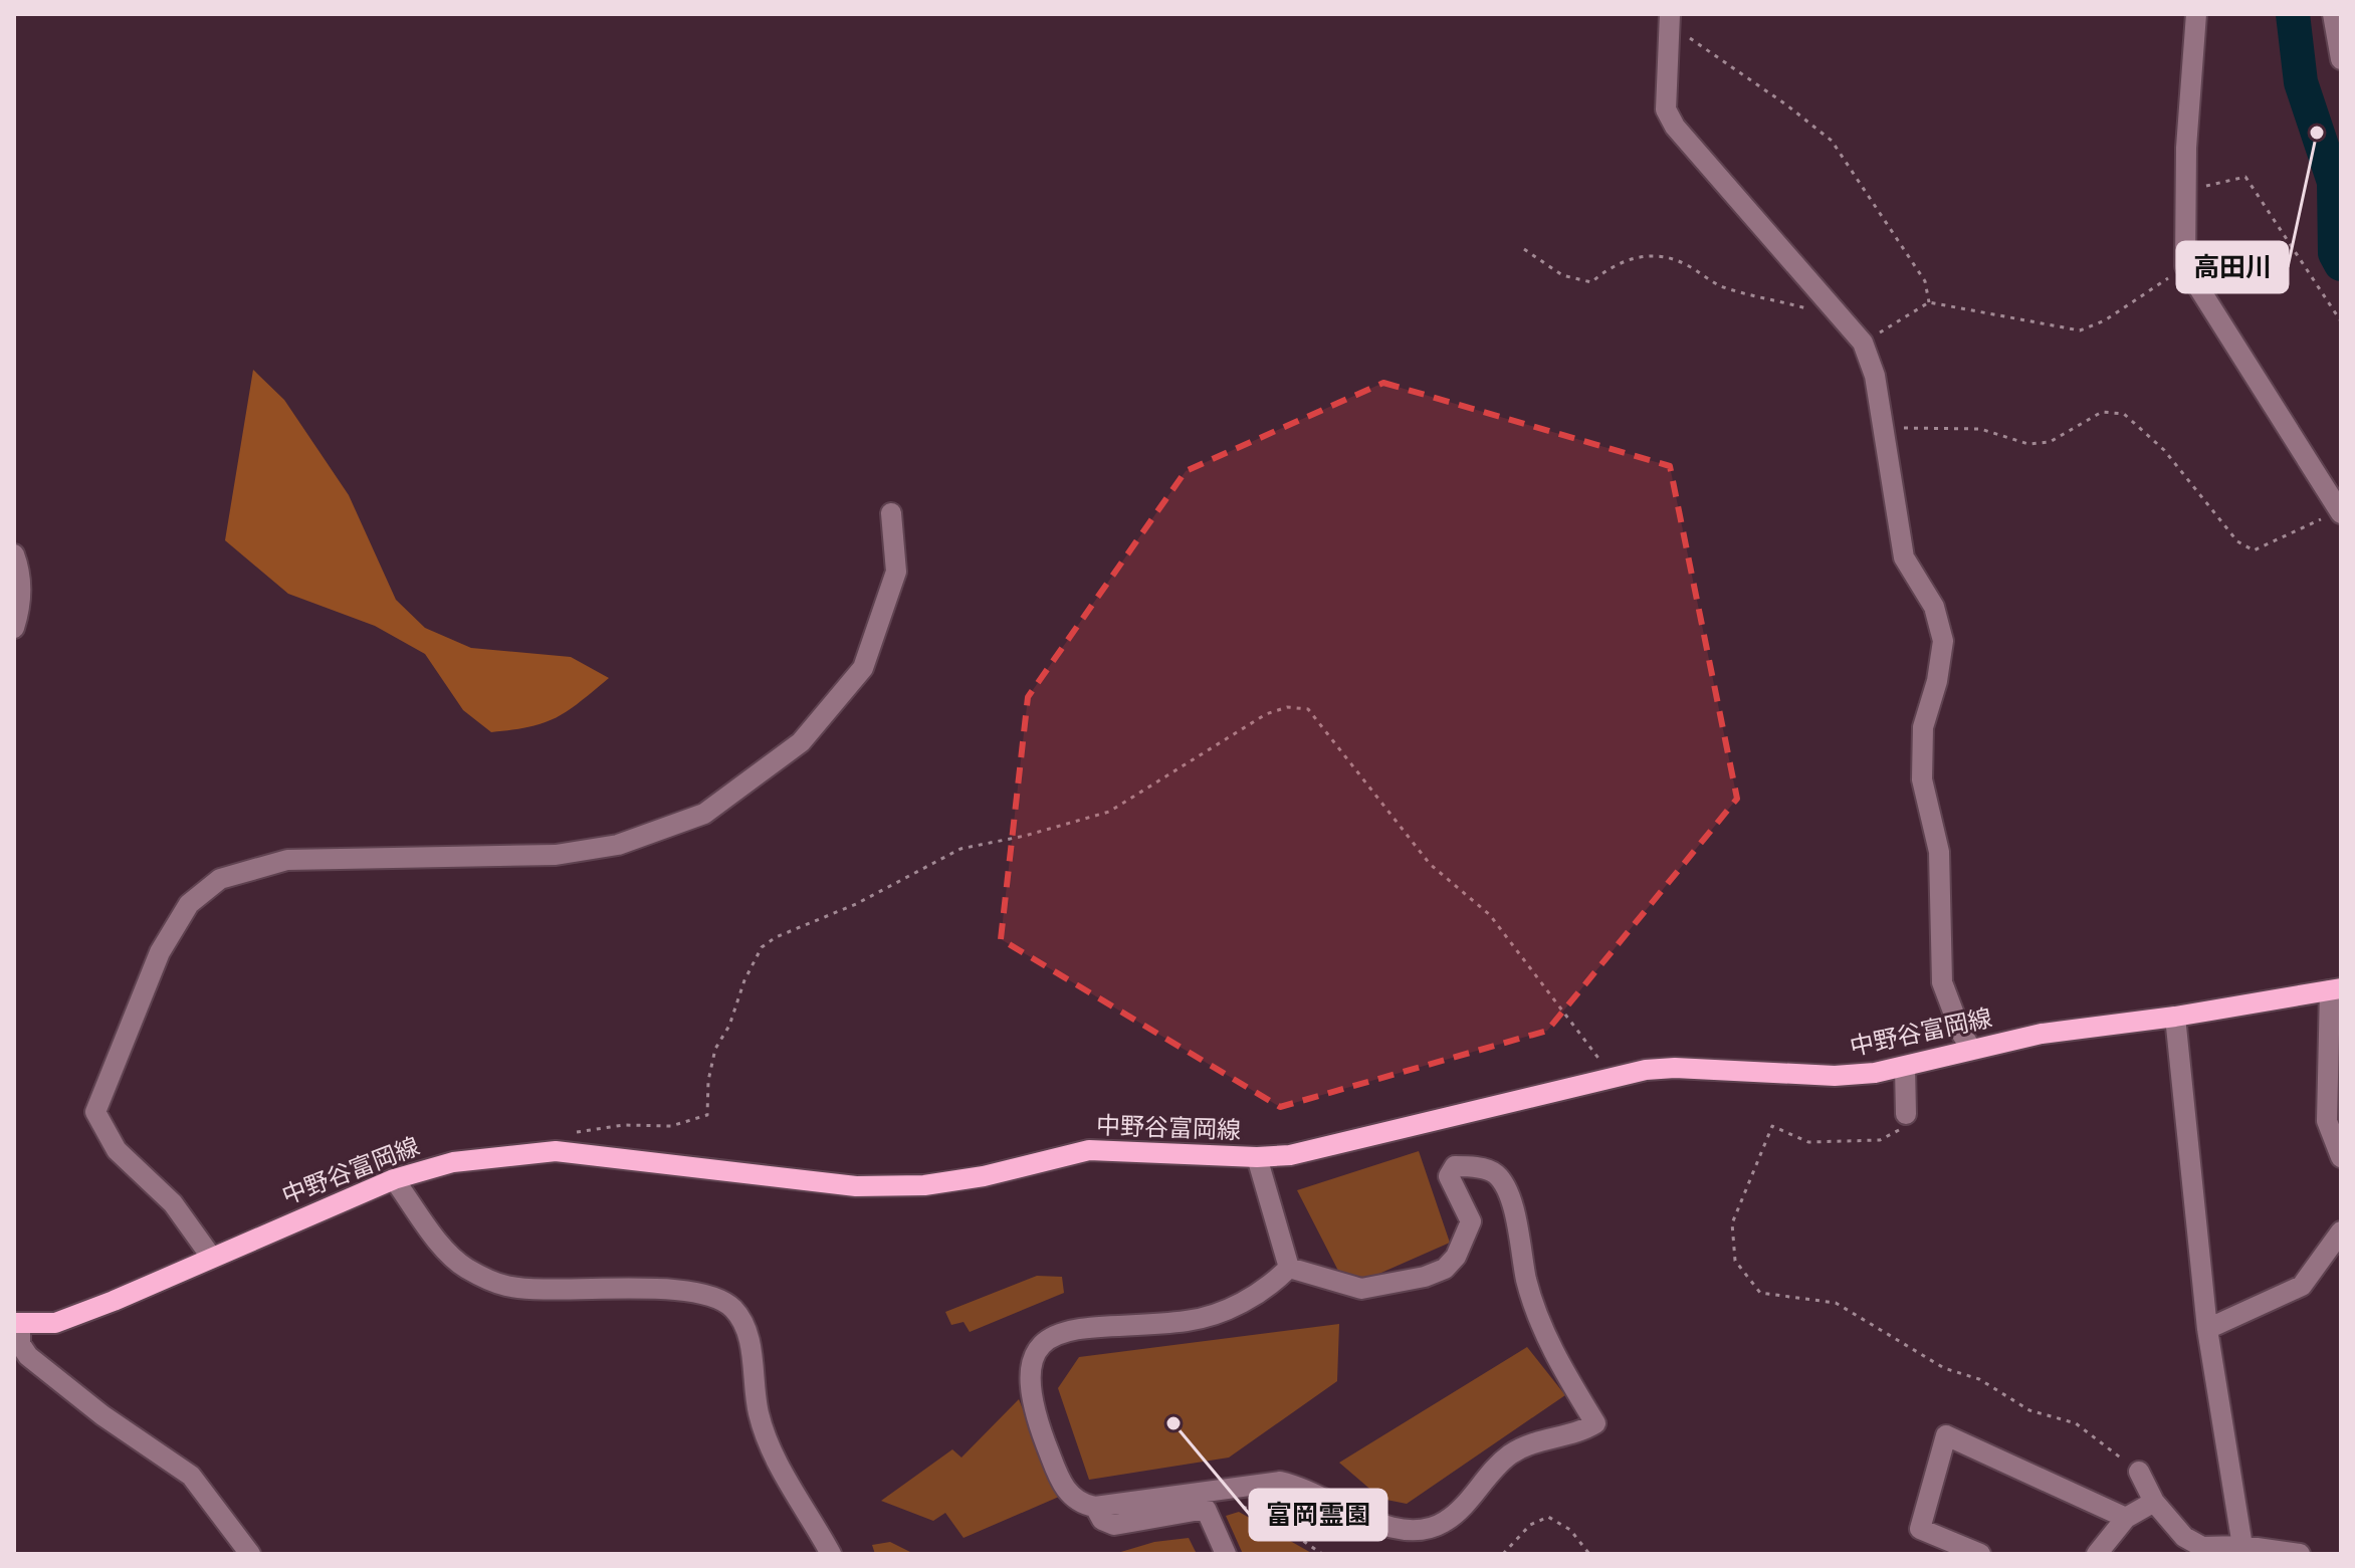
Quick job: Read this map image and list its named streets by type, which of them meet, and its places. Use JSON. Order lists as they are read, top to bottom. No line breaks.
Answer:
{"streets":{"main road":["中野谷富岡線"]},"places":["高田川","富岡霊園"]}
